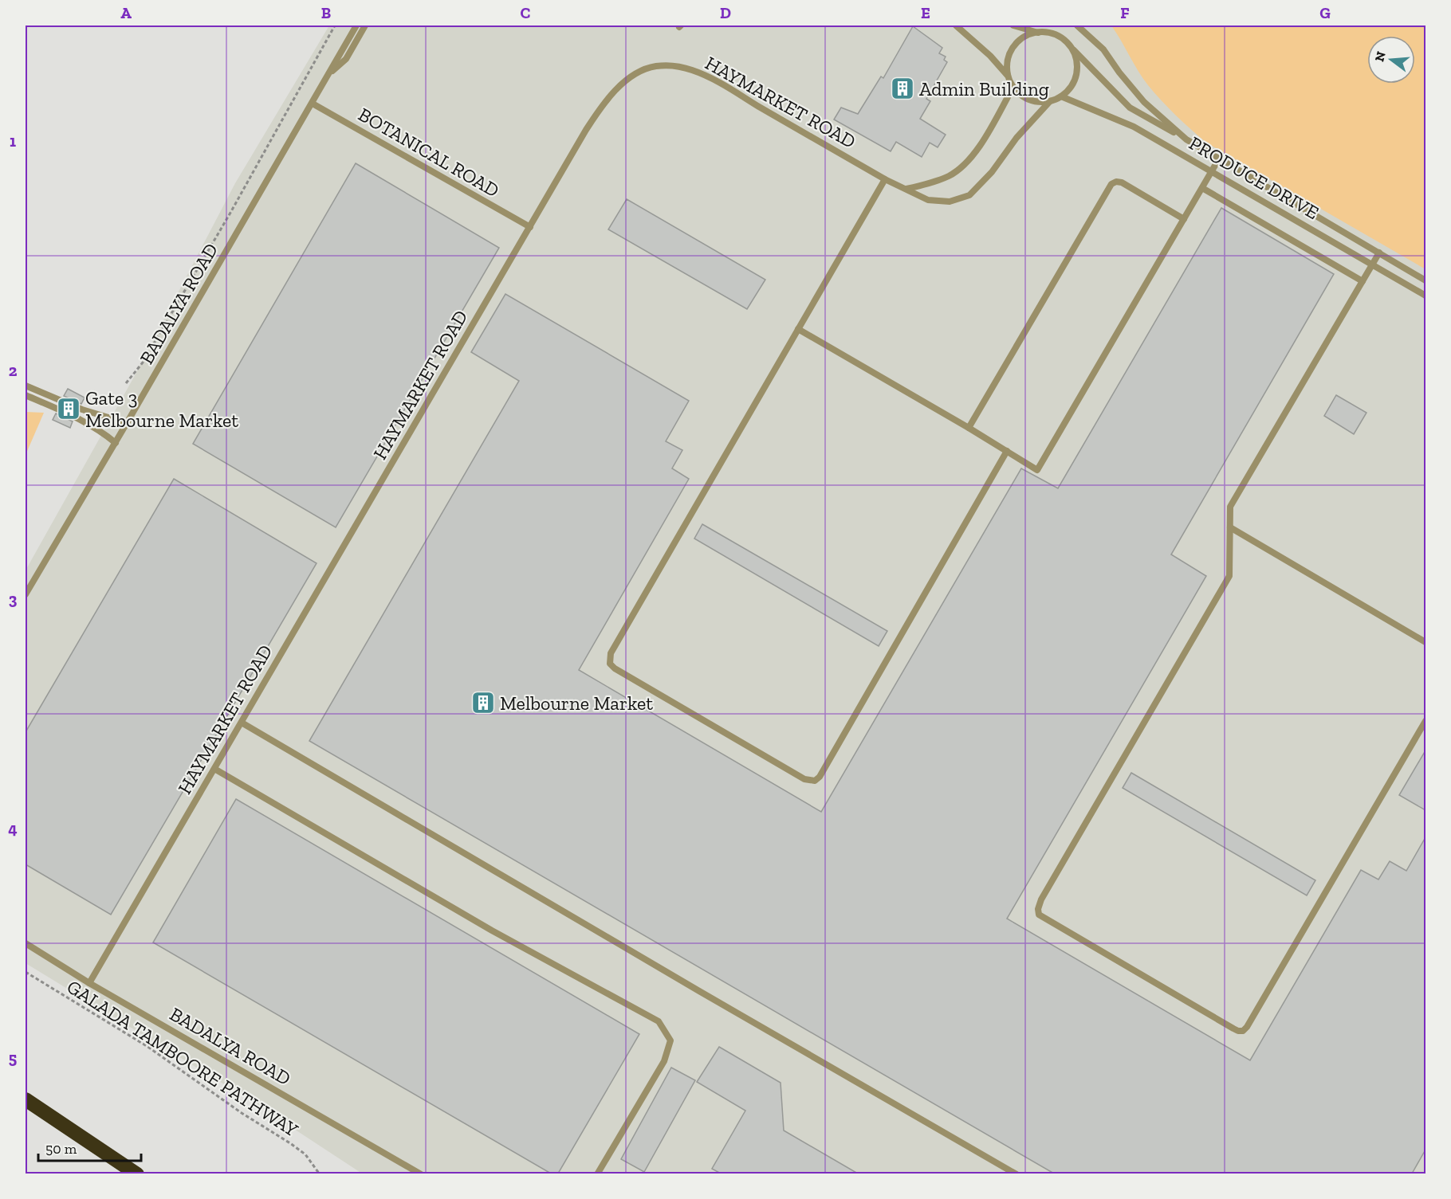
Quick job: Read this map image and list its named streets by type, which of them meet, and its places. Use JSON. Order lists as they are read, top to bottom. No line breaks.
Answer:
{"streets":{"lane":["HAYMARKET ROAD","BOTANICAL ROAD","PRODUCE DRIVE","BADALYA ROAD"],"path":["GALADA TAMBOORE PATHWAY"]},"crossings":[["HAYMARKET ROAD","BOTANICAL ROAD"],["HAYMARKET ROAD","PRODUCE DRIVE"],["HAYMARKET ROAD","BADALYA ROAD"],["BOTANICAL ROAD","BADALYA ROAD"]],"places":{"building":["Admin Building","Gate 3 Melbourne Market","Melbourne Market"]},"scale_bar":"50 m","north":"left","grid":{"columns":["A","B","C","D","E","F","G"],"rows":["1","2","3","4","5"]}}
